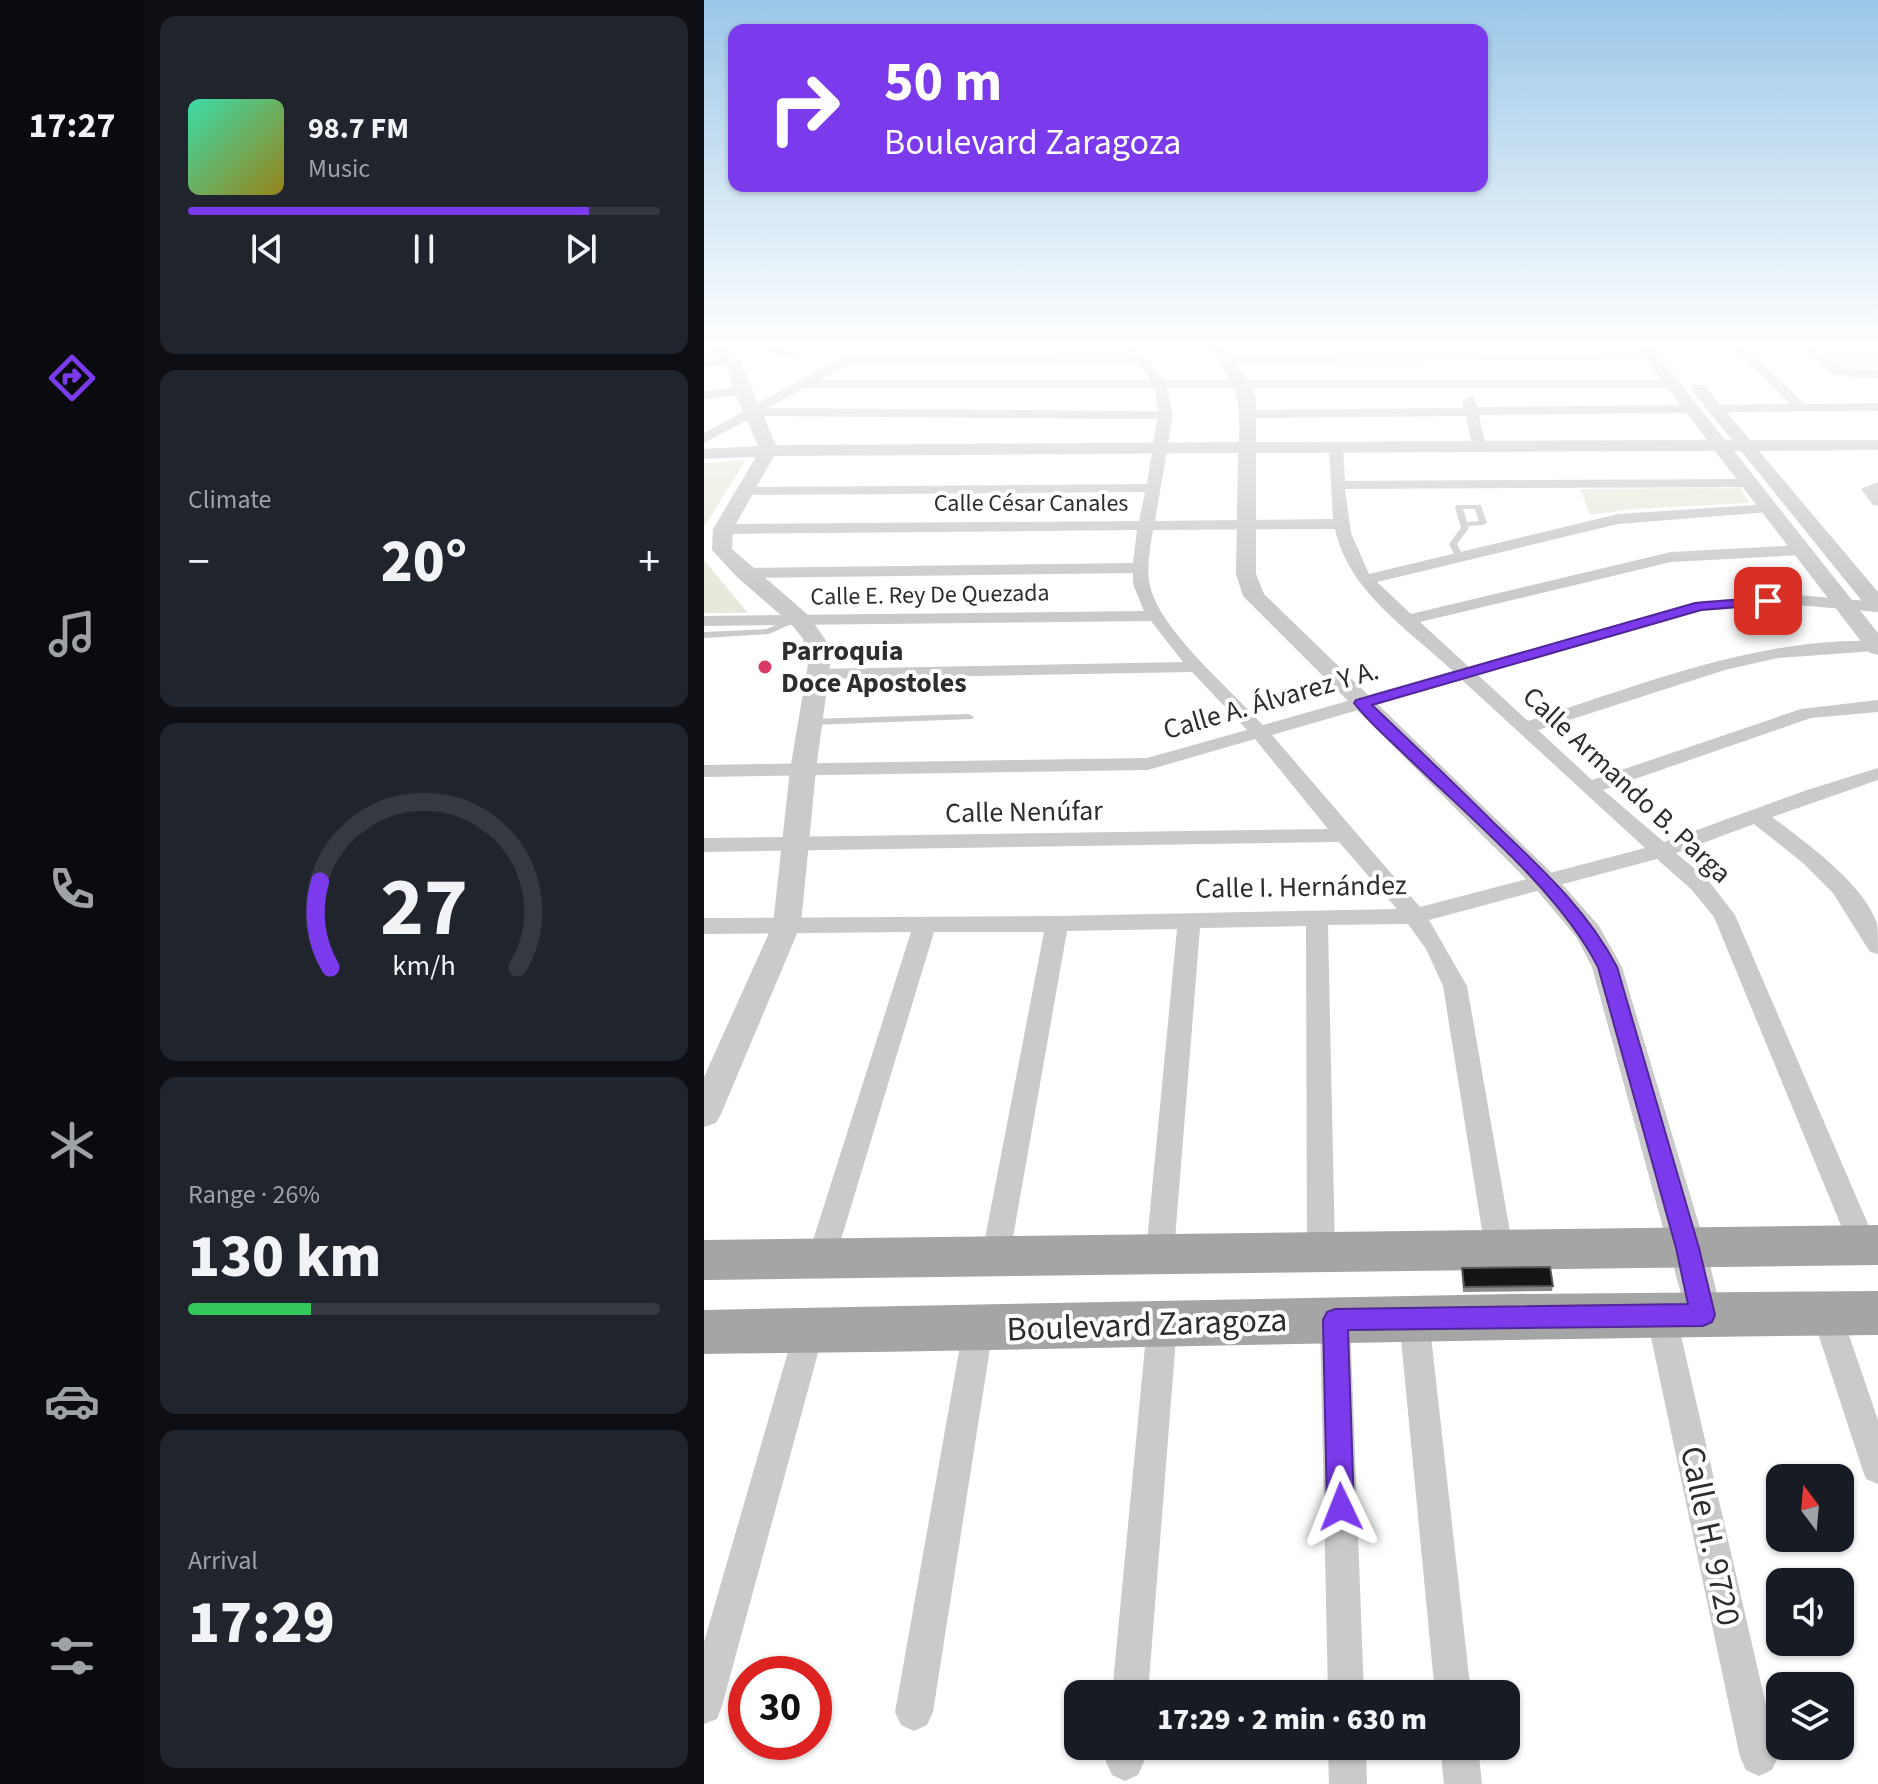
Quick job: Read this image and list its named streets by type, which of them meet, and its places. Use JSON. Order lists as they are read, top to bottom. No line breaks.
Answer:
{"streets":{"main road":["Boulevard Zaragoza"],"street":["Calle César Canales","Calle E. Rey De Quezada","Calle A. Álvarez Y A.","Calle Armando B. Parga","Calle Nenúfar","Calle I. Hernández","Calle H. 9720"]},"crossings":[["Calle César Canales","Calle Armando B. Parga"],["Calle A. Álvarez Y A.","Calle Armando B. Parga"],["Calle Armando B. Parga","Calle I. Hernández"],["Boulevard Zaragoza","Calle H. 9720"]],"places":["Parroquia Doce Apostoles"],"north":"top","page":{"tabs":"17:27","turn":["50 m","Boulevard Zaragoza"],"song":["98.7 FM","Music"],"tile":["Climate",["Range · 26%","130 km"],["Arrival","17:29"]],"heat":["−","20°","+"],"limit":"30","trip":"17:29 · 2 min · 630 m","gauge":["27","km/h"]}}
